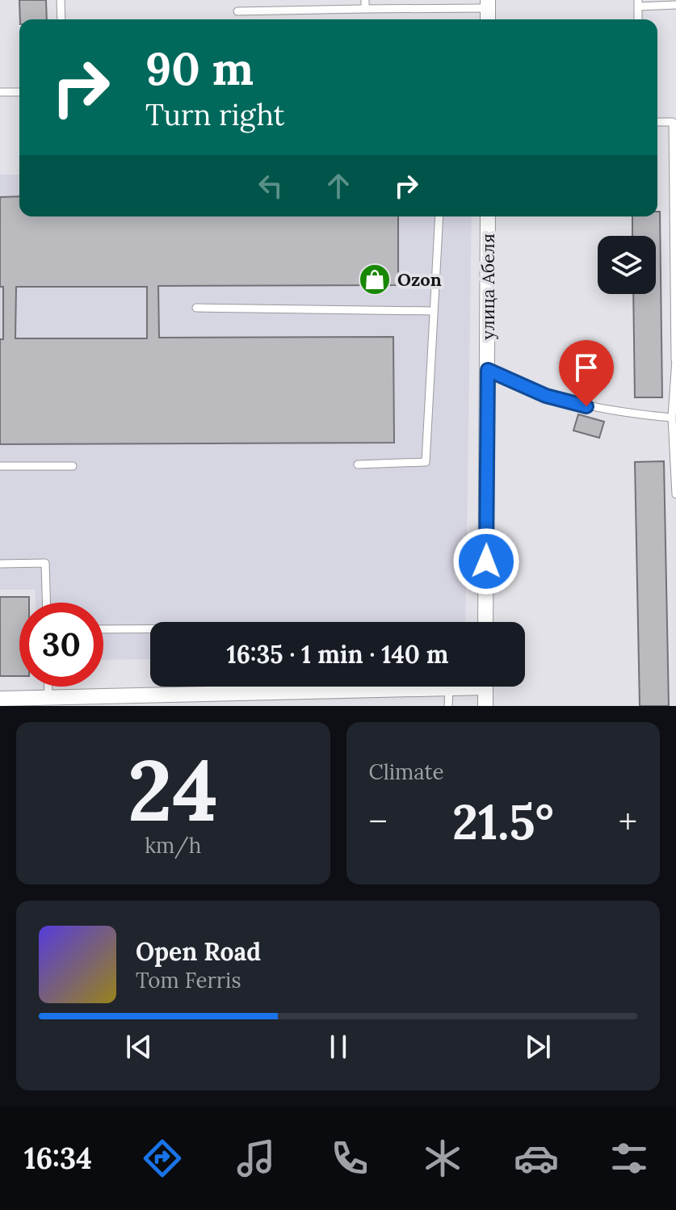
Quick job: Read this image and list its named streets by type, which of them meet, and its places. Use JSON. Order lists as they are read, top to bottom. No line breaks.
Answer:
{"streets":{"street":["улица Абеля"]},"places":{"shop":["Ozon"]},"page":{"turn":["90 m","Turn right"],"limit":"30","trip":"16:35 · 1 min · 140 m","tile":[["24","km/h"],"Climate"],"heat":["−","21.5°","+"],"song":["Open Road","Tom Ferris"],"tabs":"16:34"}}
